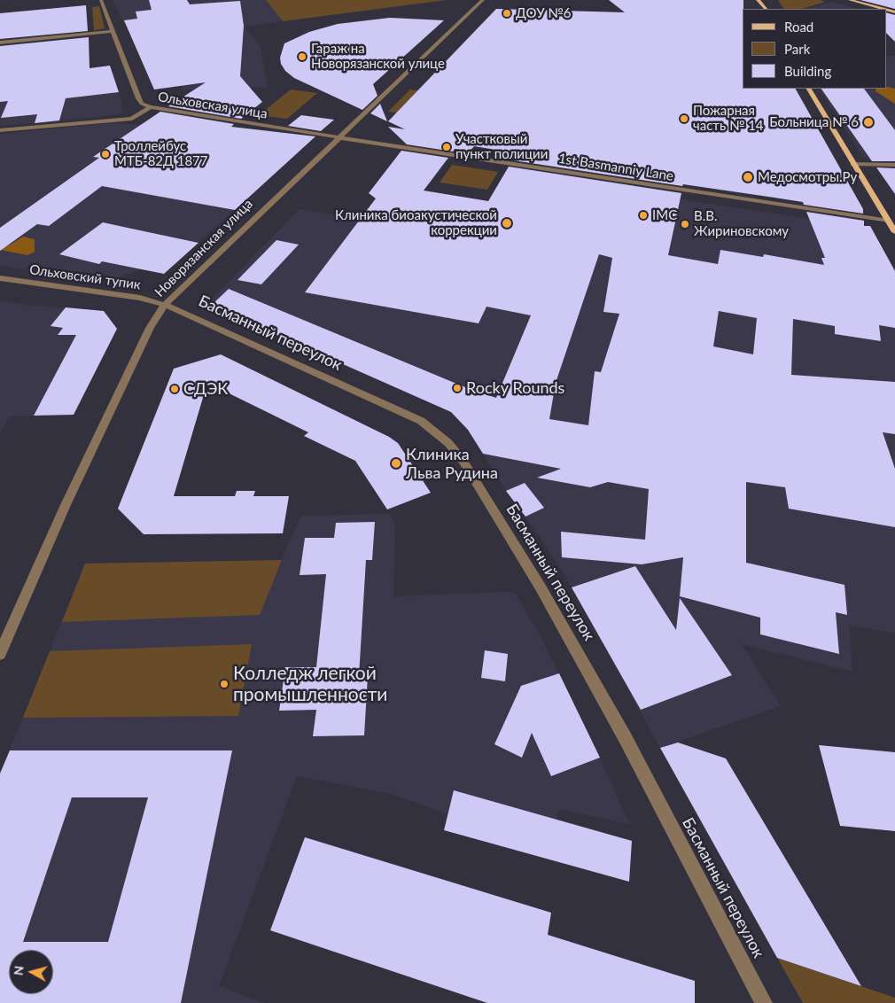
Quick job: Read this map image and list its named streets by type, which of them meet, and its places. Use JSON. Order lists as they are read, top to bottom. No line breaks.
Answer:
{"streets":{"street":["Ольховская улица","1st Basmanniy Lane","Новорязанская улица","Ольховский тупик","Басманный переулок"]},"crossings":[["Ольховская улица","1st Basmanniy Lane"],["Ольховская улица","Новорязанская улица"],["1st Basmanniy Lane","Новорязанская улица"],["Новорязанская улица","Ольховский тупик"],["Новорязанская улица","Басманный переулок"],["Ольховский тупик","Басманный переулок"]],"places":["ДОУ №6","Гараж на Новорязанской улице","Пожарная часть № 14","Больница № 6","Участковый пункт полиции","Троллейбус МТБ-82Д 1877","Медосмотры.Ру","IMC","Клиника биоакустической коррекции","В.В. Жириновскому","Rocky Rounds","СДЭК","Клиника Льва Рудина","Колледж легкой промышленности"],"legend":["Road","Park","Building"],"north":"left"}
